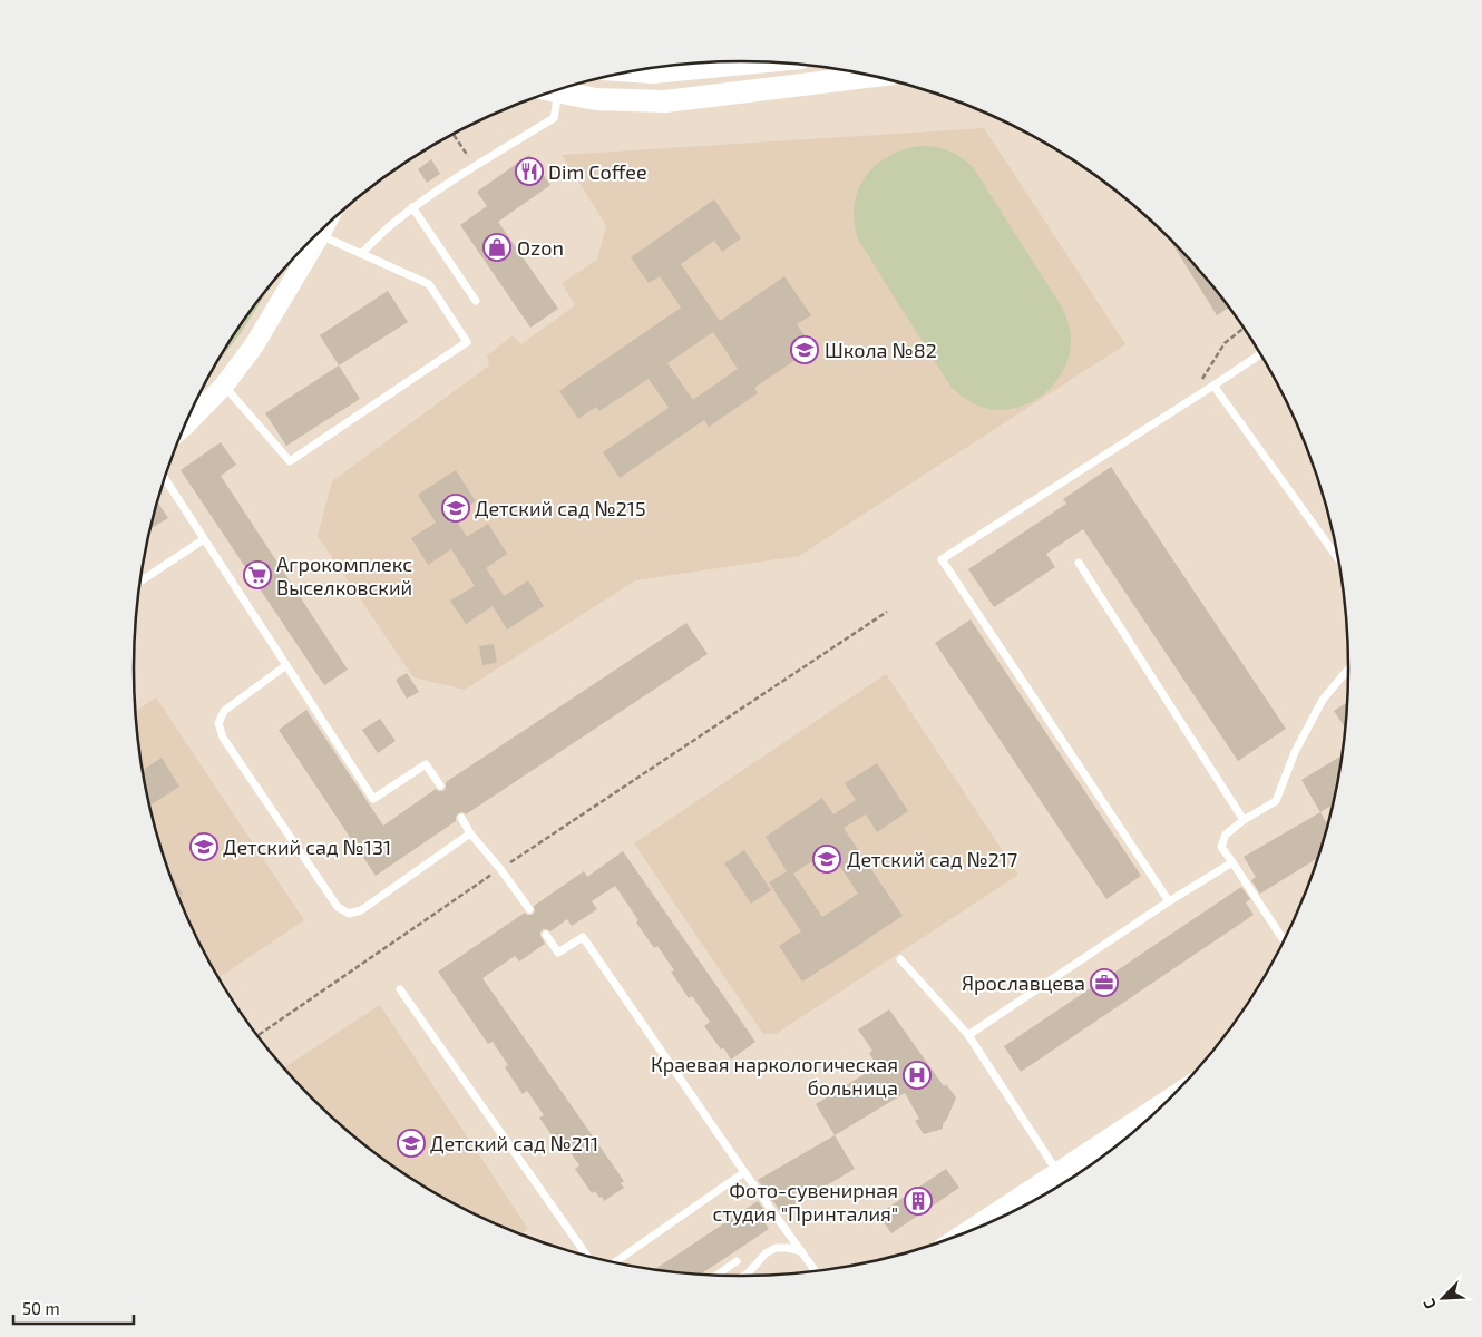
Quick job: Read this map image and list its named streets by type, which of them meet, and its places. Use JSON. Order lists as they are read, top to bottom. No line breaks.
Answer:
{"places":{"restaurant":["Dim Coffee"],"shop":["Ozon"],"school or university":["Школа №82","Детский сад №215","Детский сад №131","Детский сад №217","Детский сад №211"],"supermarket":["Агрокомплекс Выселковский"],"office":["Ярославцева"],"hospital":["Краевая наркологическая больница"],"building":["Фото-сувенирная студия \"Принталия\""]},"scale_bar":"50 m","north":"bottom left"}
